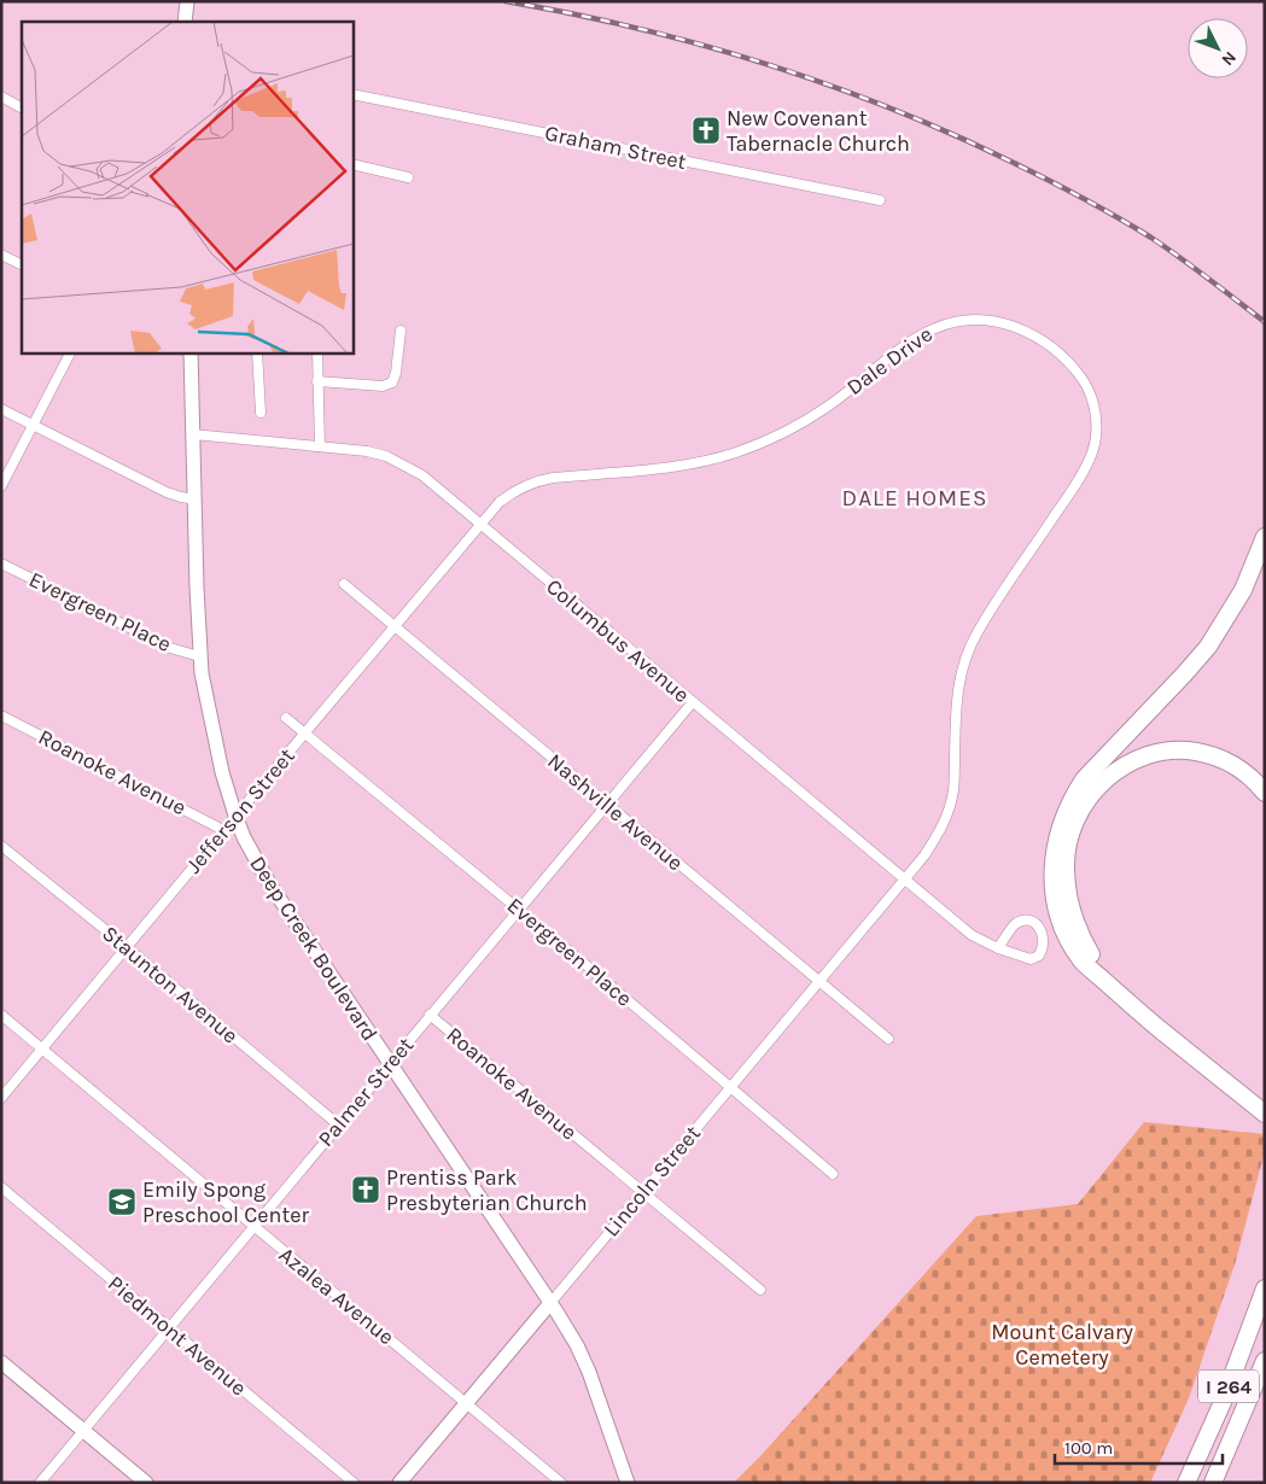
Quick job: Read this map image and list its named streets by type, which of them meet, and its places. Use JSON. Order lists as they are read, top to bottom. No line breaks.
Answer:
{"streets":{"highway":["I 264"],"street":["Graham Street","Dale Drive","Evergreen Place","Columbus Avenue","Roanoke Avenue","Jefferson Street","Nashville Avenue","Deep Creek Boulevard","Staunton Avenue","Palmer Street","Lincoln Street","Azalea Avenue","Piedmont Avenue"]},"crossings":[["Dale Drive","Columbus Avenue"],["Dale Drive","Jefferson Street"],["Dale Drive","Lincoln Street"],["Evergreen Place","Jefferson Street"],["Evergreen Place","Deep Creek Boulevard"],["Evergreen Place","Palmer Street"],["Evergreen Place","Lincoln Street"],["Columbus Avenue","Jefferson Street"],["Columbus Avenue","Deep Creek Boulevard"],["Columbus Avenue","Palmer Street"],["Columbus Avenue","Lincoln Street"],["Roanoke Avenue","Jefferson Street"],["Roanoke Avenue","Palmer Street"],["Roanoke Avenue","Lincoln Street"],["Jefferson Street","Nashville Avenue"],["Jefferson Street","Deep Creek Boulevard"],["Jefferson Street","Staunton Avenue"],["Jefferson Street","Azalea Avenue"],["Nashville Avenue","Palmer Street"],["Nashville Avenue","Lincoln Street"],["Deep Creek Boulevard","Palmer Street"],["Deep Creek Boulevard","Lincoln Street"],["Staunton Avenue","Palmer Street"],["Palmer Street","Azalea Avenue"],["Palmer Street","Piedmont Avenue"],["Lincoln Street","Azalea Avenue"]],"districts":["DALE HOMES"],"parks":["Mount Calvary Cemetery"],"places":{"church":["New Covenant Tabernacle Church","Prentiss Park Presbyterian Church"],"school or university":["Emily Spong Preschool Center"]},"scale_bar":"100 m","north":"bottom right"}
